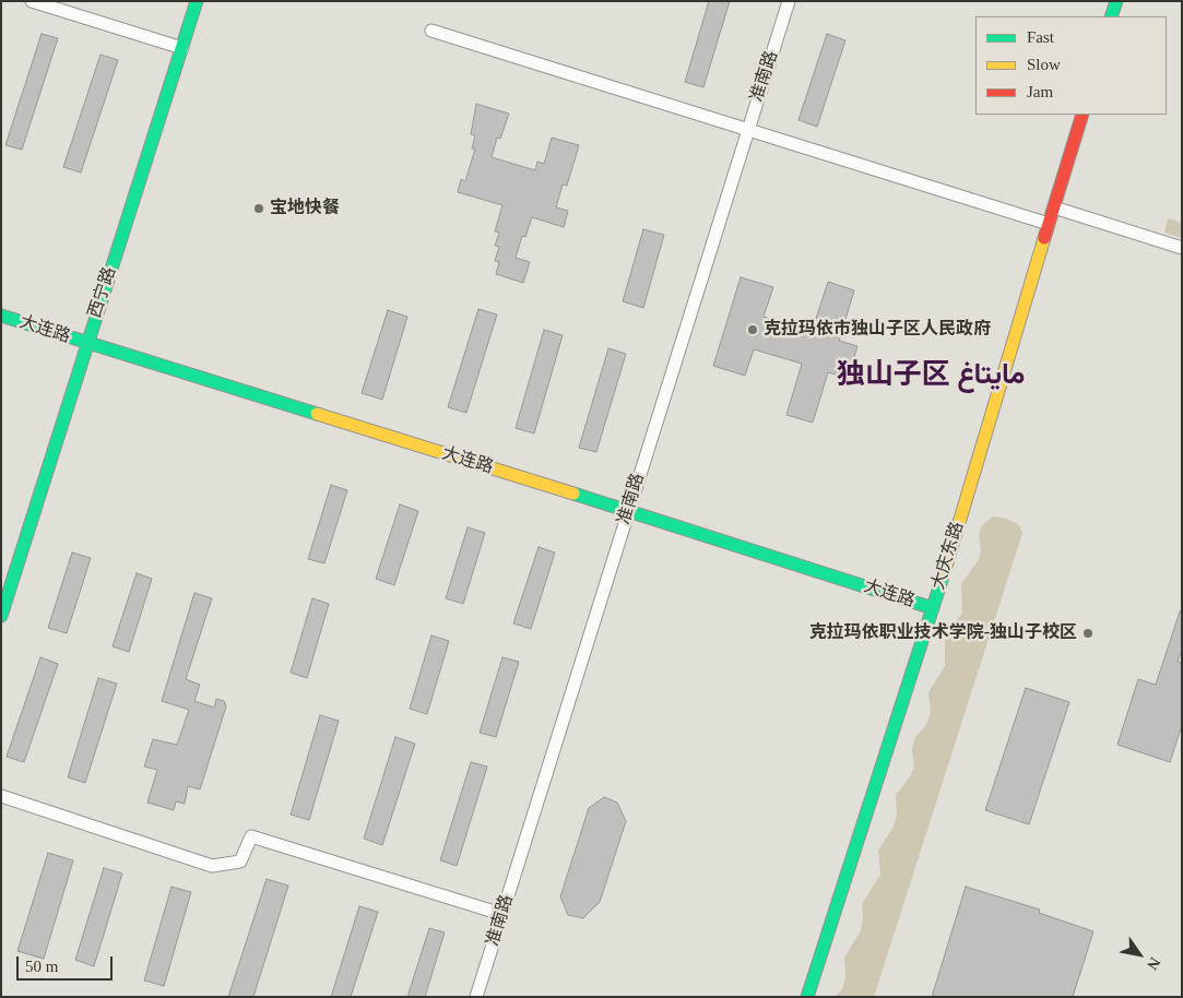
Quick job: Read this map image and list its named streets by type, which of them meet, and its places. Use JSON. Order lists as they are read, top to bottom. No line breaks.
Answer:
{"streets":{"street":["准南路","西宁路","大连路","大庆东路"]},"crossings":[["准南路","大连路"],["西宁路","大连路"],["大连路","大庆东路"]],"districts":["独山子区 مايتاغ"],"places":["宝地快餐","克拉玛依市独山子区人民政府","克拉玛依职业技术学院-独山子校区"],"legend":["Fast","Slow","Jam"],"scale_bar":"50 m","north":"bottom right"}
